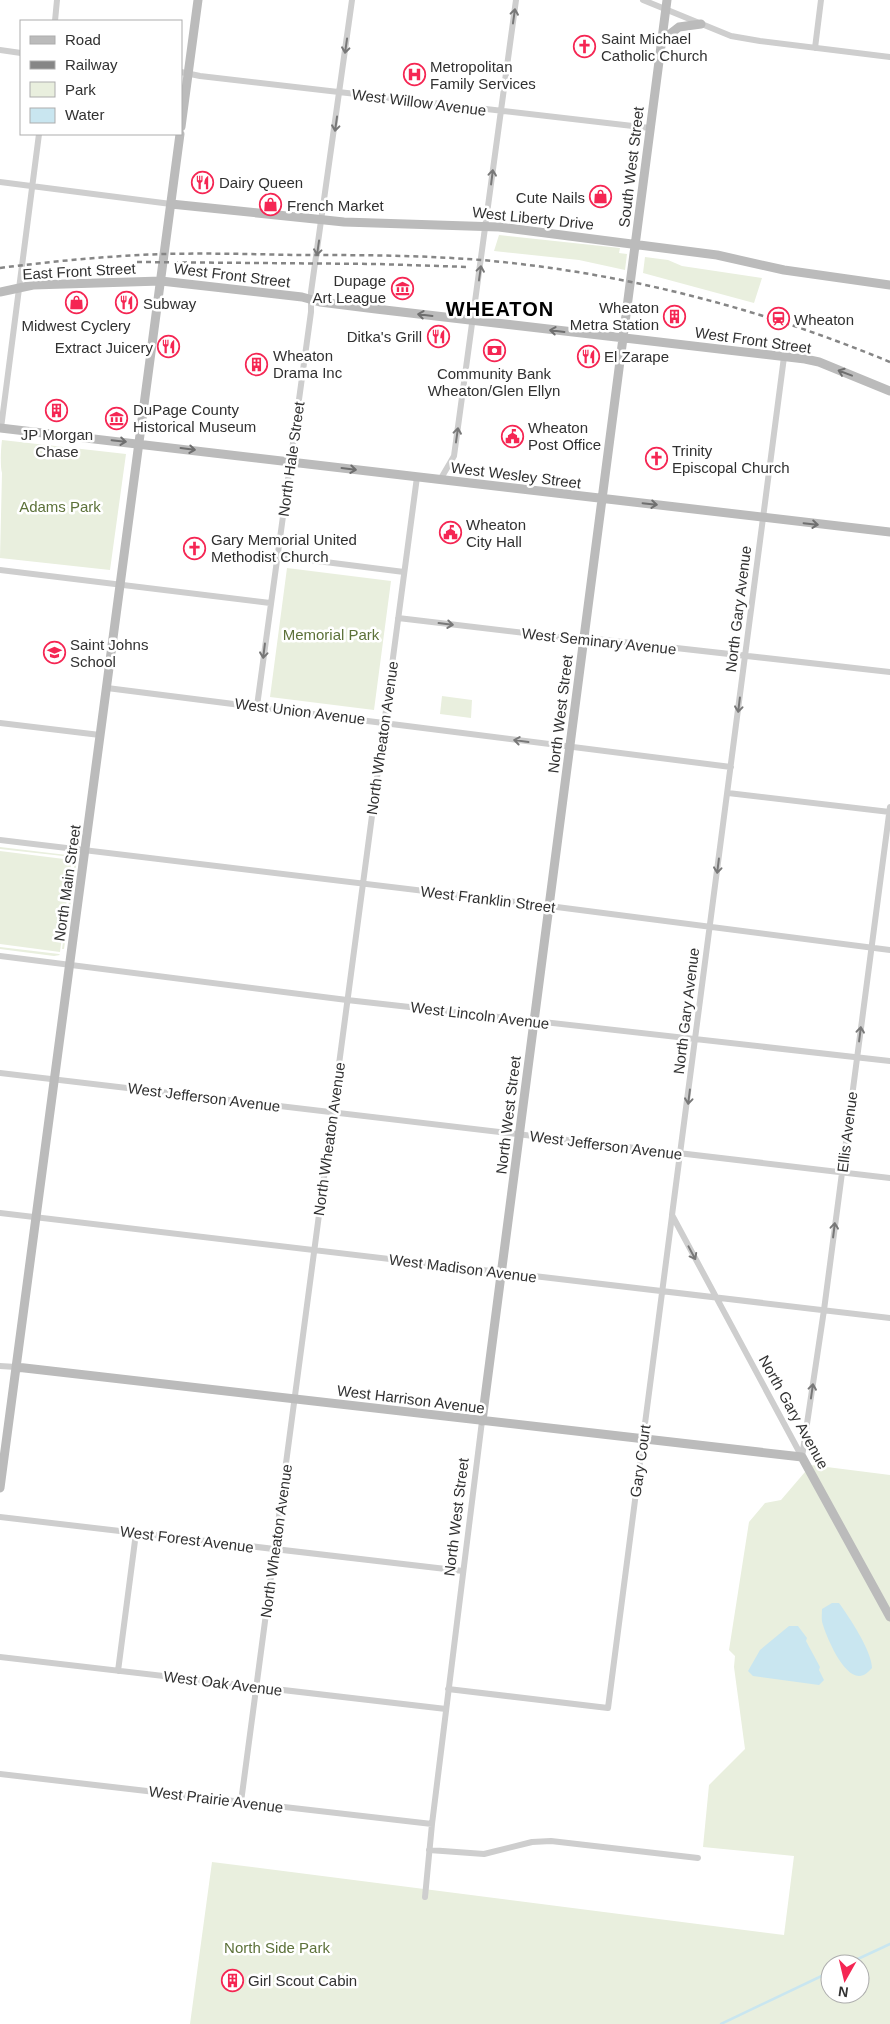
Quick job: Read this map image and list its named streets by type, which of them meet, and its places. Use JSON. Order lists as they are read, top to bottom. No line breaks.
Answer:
{"streets":{"street":["West Willow Avenue","South West Street","West Liberty Drive","East Front Street","West Front Street","North Hale Street","West Wesley Street","North Gary Avenue","West Seminary Avenue","West Union Avenue","North West Street","North Wheaton Avenue","North Main Street","West Franklin Street","West Lincoln Avenue","West Jefferson Avenue","Ellis Avenue","West Madison Avenue","West Harrison Avenue","Gary Court","West Forest Avenue","West Oak Avenue","West Prairie Avenue"]},"crossings":[["West Willow Avenue","South West Street"],["West Willow Avenue","North Hale Street"],["South West Street","West Liberty Drive"],["South West Street","West Front Street"],["South West Street","North West Street"],["West Liberty Drive","North Hale Street"],["West Liberty Drive","North Main Street"],["East Front Street","West Front Street"],["East Front Street","North Main Street"],["West Front Street","North Hale Street"],["West Front Street","North Gary Avenue"],["West Front Street","North West Street"],["West Front Street","North Main Street"],["North Hale Street","West Wesley Street"],["North Hale Street","West Union Avenue"],["West Wesley Street","North Gary Avenue"],["West Wesley Street","North West Street"],["West Wesley Street","North Wheaton Avenue"],["West Wesley Street","North Main Street"],["North Gary Avenue","West Seminary Avenue"],["North Gary Avenue","West Union Avenue"],["North Gary Avenue","West Franklin Street"],["North Gary Avenue","West Lincoln Avenue"],["North Gary Avenue","West Jefferson Avenue"],["North Gary Avenue","Ellis Avenue"],["North Gary Avenue","West Madison Avenue"],["North Gary Avenue","West Harrison Avenue"],["North Gary Avenue","Gary Court"],["West Seminary Avenue","North West Street"],["West Seminary Avenue","North Wheaton Avenue"],["West Union Avenue","North West Street"],["West Union Avenue","North Wheaton Avenue"],["West Union Avenue","North Main Street"],["North West Street","West Franklin Street"],["North West Street","West Lincoln Avenue"],["North West Street","West Jefferson Avenue"],["North West Street","West Madison Avenue"],["North West Street","West Harrison Avenue"],["North West Street","Gary Court"],["North West Street","West Forest Avenue"],["North West Street","West Oak Avenue"],["North West Street","West Prairie Avenue"],["North Wheaton Avenue","West Franklin Street"],["North Wheaton Avenue","West Lincoln Avenue"],["North Wheaton Avenue","West Jefferson Avenue"],["North Wheaton Avenue","West Madison Avenue"],["North Wheaton Avenue","West Harrison Avenue"],["North Wheaton Avenue","West Forest Avenue"],["North Wheaton Avenue","West Oak Avenue"],["North Wheaton Avenue","West Prairie Avenue"],["North Main Street","West Franklin Street"],["North Main Street","West Lincoln Avenue"],["North Main Street","West Jefferson Avenue"],["North Main Street","West Madison Avenue"],["North Main Street","West Harrison Avenue"],["West Franklin Street","Ellis Avenue"],["West Lincoln Avenue","Ellis Avenue"],["West Jefferson Avenue","Ellis Avenue"],["Ellis Avenue","West Madison Avenue"],["Ellis Avenue","West Harrison Avenue"],["West Madison Avenue","Gary Court"],["West Harrison Avenue","Gary Court"]],"one_way":["West Front Street","North Hale Street","West Wesley Street","West Seminary Avenue","Ellis Avenue"],"districts":["WHEATON"],"parks":["Adams Park","Memorial Park","North Side Park"],"places":{"church":["Saint Michael Catholic Church","Trinity Episcopal Church","Gary Memorial United Methodist Church"],"hospital":["Metropolitan Family Services"],"restaurant":["Dairy Queen","Subway","Ditka's Grill","Extract Juicery","El Zarape"],"shop":["Cute Nails","French Market","Midwest Cyclery"],"museum":["Dupage Art League","DuPage County Historical Museum"],"building":["Wheaton Metra Station","Wheaton Drama Inc","JP Morgan Chase","Girl Scout Cabin"],"station":["Wheaton"],"bank":["Community Bank Wheaton/Glen Ellyn"],"public building":["Wheaton Post Office","Wheaton City Hall"],"school or university":["Saint Johns School"]},"legend":["Road","Railway","Park","Water"],"north":"bottom"}
